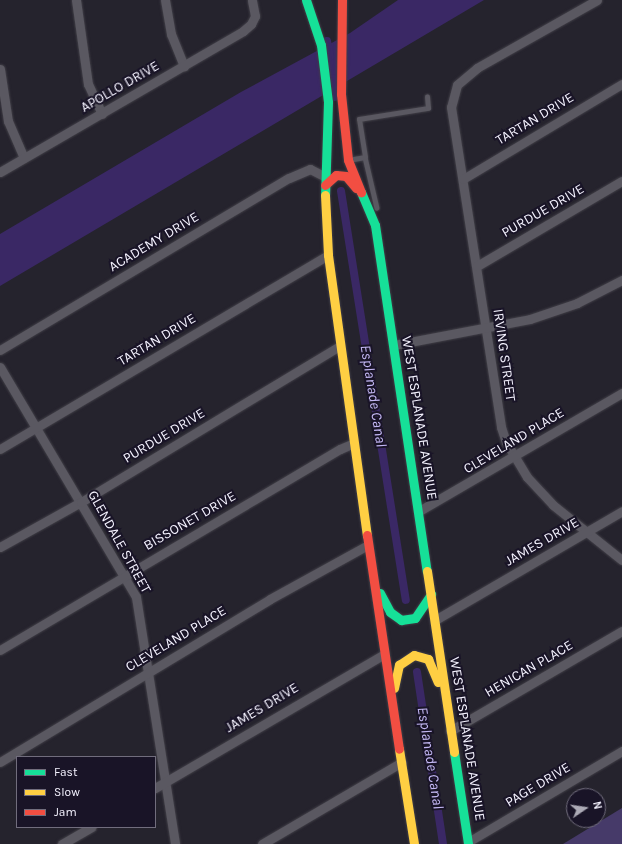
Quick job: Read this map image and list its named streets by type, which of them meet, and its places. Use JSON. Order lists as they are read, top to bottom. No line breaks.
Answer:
{"streets":{"main road":["WEST ESPLANADE AVENUE"],"street":["APOLLO DRIVE","TARTAN DRIVE","PURDUE DRIVE","ACADEMY DRIVE","IRVING STREET","CLEVELAND PLACE","BISSONET DRIVE","GLENDALE STREET","JAMES DRIVE","HENICAN PLACE","PAGE DRIVE"]},"crossings":[["TARTAN DRIVE","IRVING STREET"],["TARTAN DRIVE","GLENDALE STREET"],["PURDUE DRIVE","IRVING STREET"],["PURDUE DRIVE","GLENDALE STREET"],["IRVING STREET","CLEVELAND PLACE"],["IRVING STREET","JAMES DRIVE"],["WEST ESPLANADE AVENUE","CLEVELAND PLACE"],["WEST ESPLANADE AVENUE","JAMES DRIVE"],["WEST ESPLANADE AVENUE","HENICAN PLACE"],["WEST ESPLANADE AVENUE","PAGE DRIVE"],["CLEVELAND PLACE","GLENDALE STREET"],["BISSONET DRIVE","GLENDALE STREET"],["GLENDALE STREET","JAMES DRIVE"]],"water":["Esplanade Canal"],"legend":["Fast","Slow","Jam"],"north":"right"}
